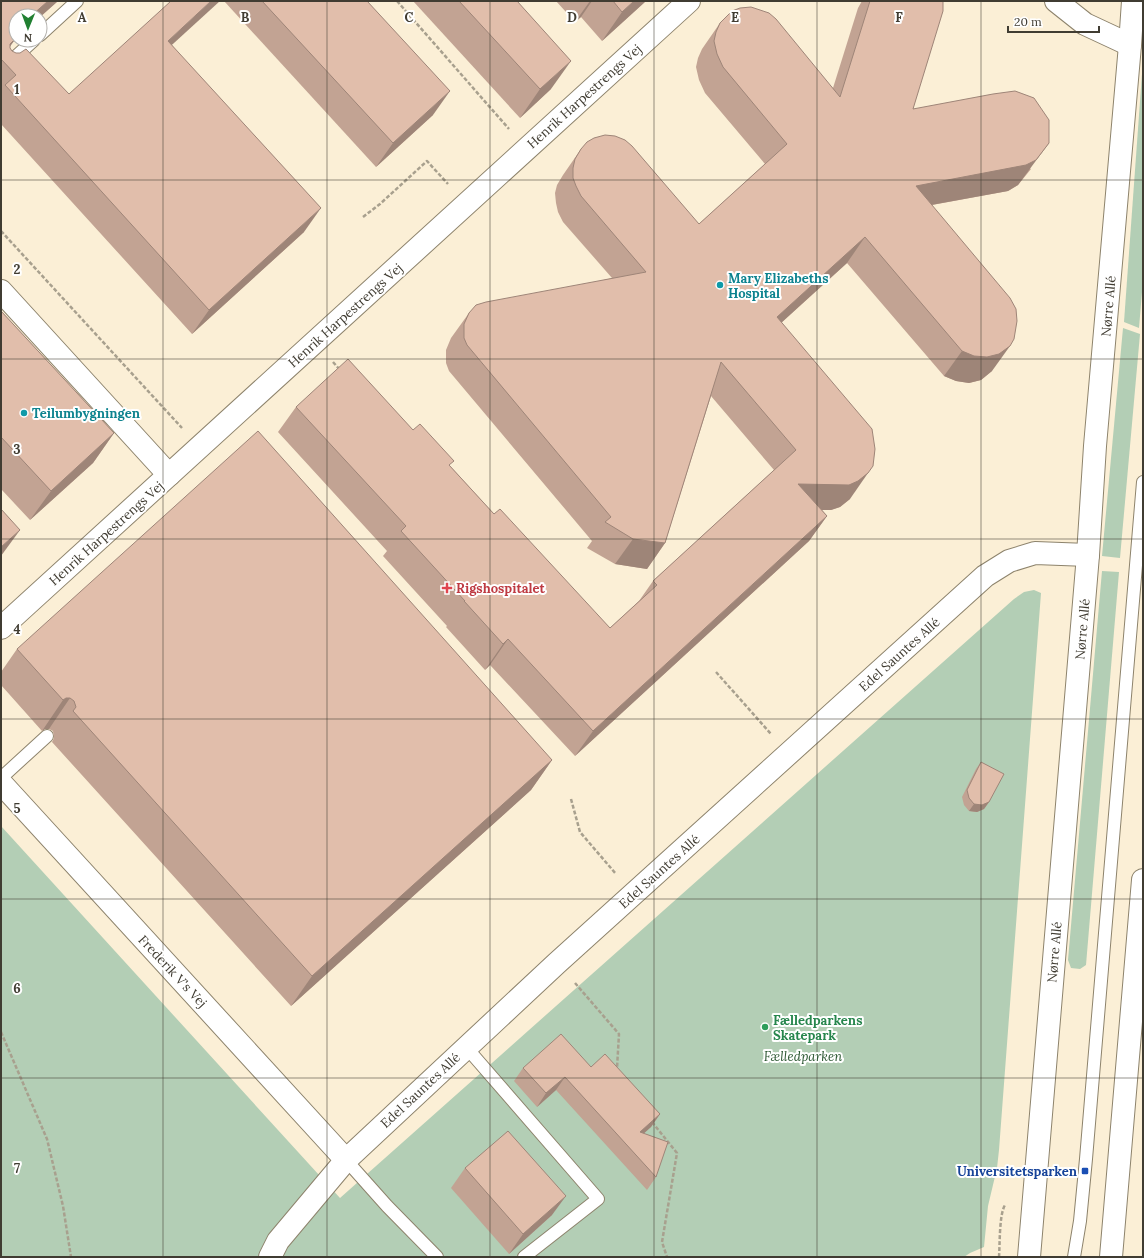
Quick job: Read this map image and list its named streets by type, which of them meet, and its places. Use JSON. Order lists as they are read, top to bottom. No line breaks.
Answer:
{"streets":{"street":["Henrik Harpestrengs Vej","Nørre Allé","Edel Sauntes Allé","Frederik V's Vej"]},"crossings":[["Nørre Allé","Edel Sauntes Allé"],["Edel Sauntes Allé","Frederik V's Vej"]],"parks":["Fælledparken"],"places":{"other":["Mary Elizabeths Hospital","Teilumbygningen","Fælledparkens Skatepark"],"health":["Rigshospitalet"],"transit":["Universitetsparken"]},"scale_bar":"20 m","north":"bottom","grid":{"columns":["A","B","C","D","E","F"],"rows":["1","2","3","4","5","6","7"]}}
